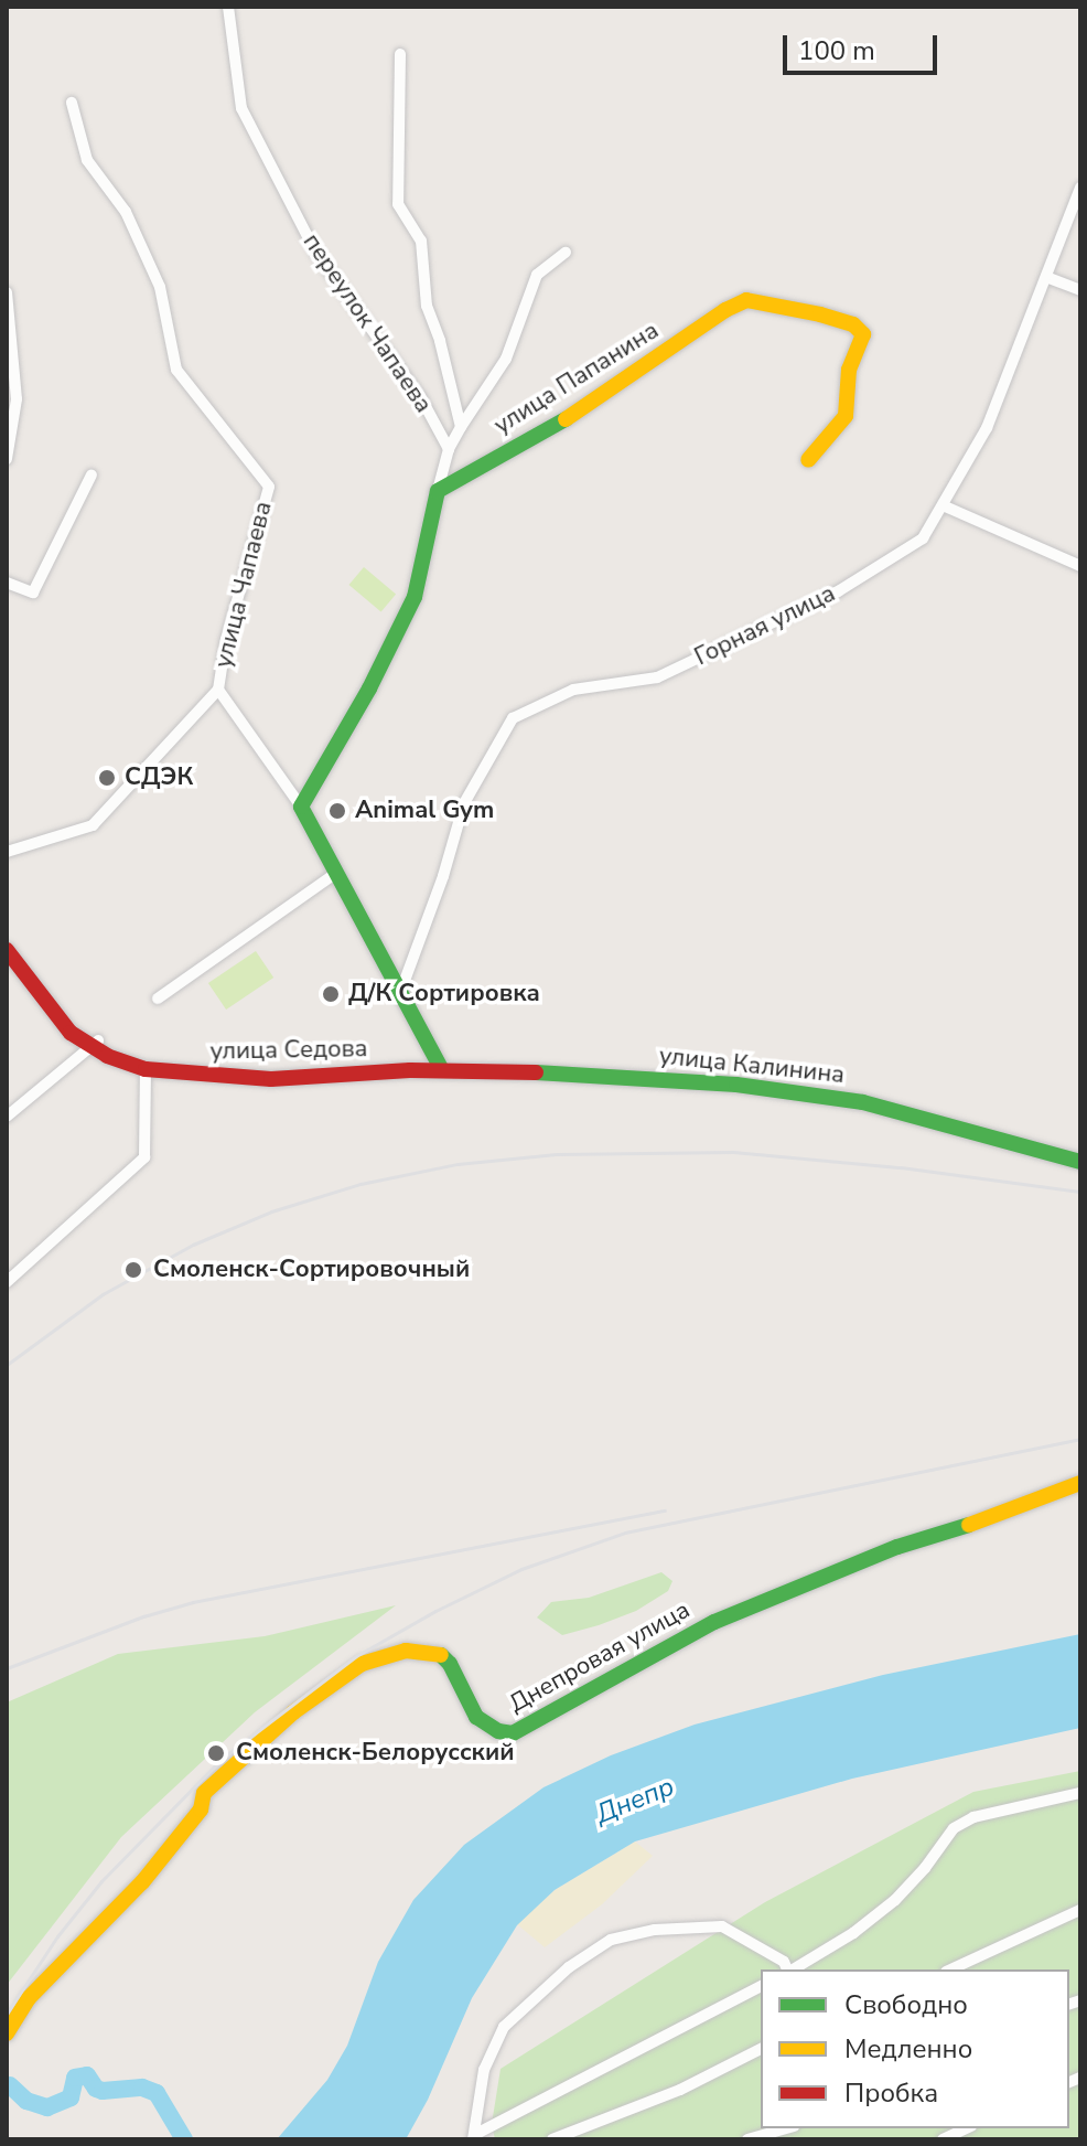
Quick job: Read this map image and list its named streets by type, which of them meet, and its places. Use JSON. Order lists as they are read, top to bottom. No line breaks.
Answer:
{"streets":{"street":["переулок Чапаева","улица Папанина","улица Чапаева","Горная улица","улица Седова","улица Калинина","Днепровая улица"]},"crossings":[["улица Седова","улица Калинина"]],"water":["Днепр"],"places":["СДЭК","Animal Gym","Д/К Сортировка","Смоленск-Сортировочный","Смоленск-Белорусский"],"legend":["Свободно","Медленно","Пробка"],"scale_bar":"100 m"}
